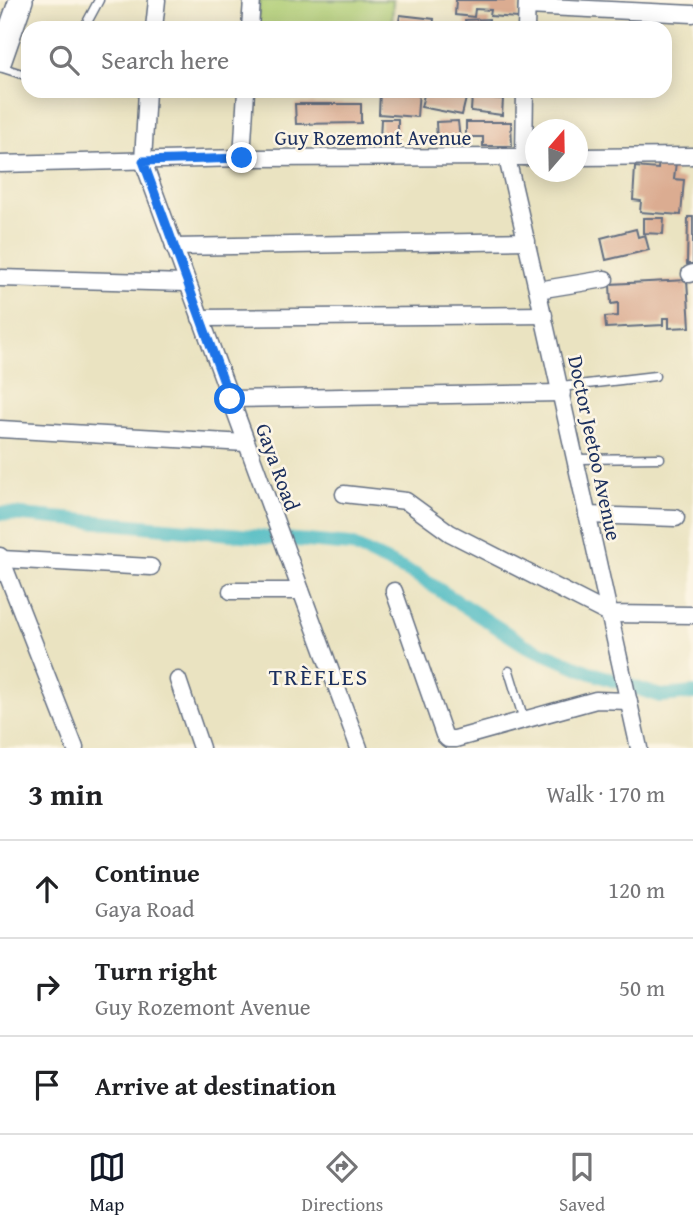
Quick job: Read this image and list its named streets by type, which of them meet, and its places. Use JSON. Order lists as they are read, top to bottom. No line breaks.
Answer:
{"streets":{"street":["Guy Rozemont Avenue","Doctor Jeetoo Avenue","Gaya Road"]},"crossings":[["Guy Rozemont Avenue","Doctor Jeetoo Avenue"],["Guy Rozemont Avenue","Gaya Road"]],"districts":["TRÈFLES"],"north":"top","page":{"search":"Search here","heading":["3 min","Walk · 170 m"],"list":[["Continue","Gaya Road","120 m"],["Turn right","Guy Rozemont Avenue","50 m"],"Arrive at destination"],"nav":["Map","Directions","Saved"]}}
